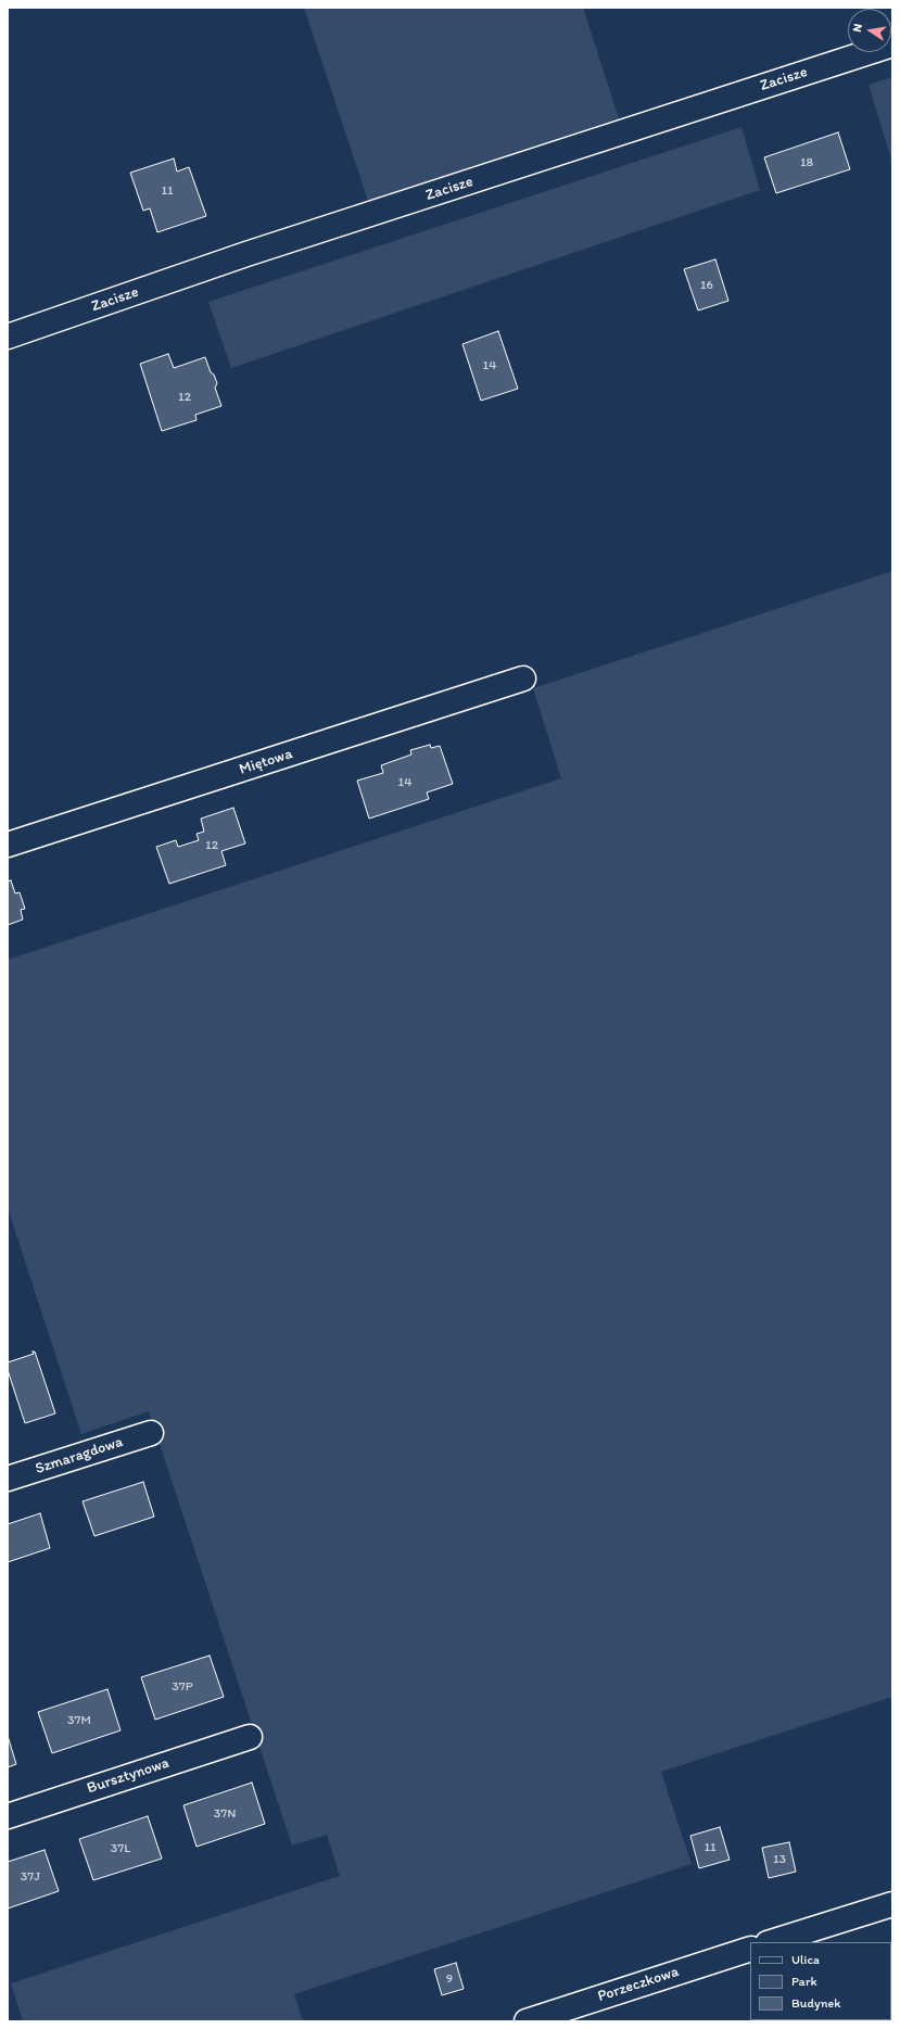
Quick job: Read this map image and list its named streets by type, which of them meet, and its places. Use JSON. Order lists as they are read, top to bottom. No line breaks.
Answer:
{"streets":{"street":["Zacisze","Miętowa","Szmaragdowa","Bursztynowa","Porzeczkowa"]},"house_numbers":["18","11","16","14","12","14","12","37P","37M","37N","11","37L","13","37J","9"],"legend":["Ulica","Park","Budynek"],"north":"left"}
